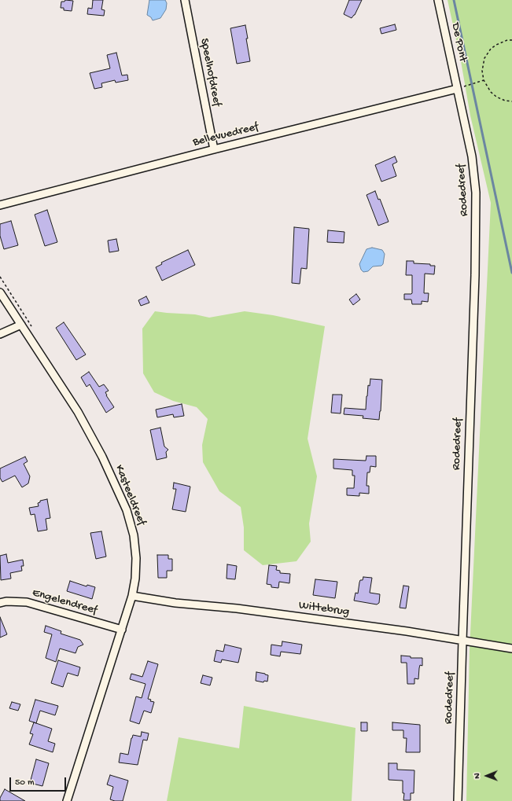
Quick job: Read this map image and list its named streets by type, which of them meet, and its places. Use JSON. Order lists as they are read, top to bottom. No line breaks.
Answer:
{"streets":{"street":["De Pont","Speelhofdreef","Bellevuedreef","Rodedreef","Kasteeldreef","Engelendreef","Wittebrug"]},"crossings":[["De Pont","Bellevuedreef"],["De Pont","Rodedreef"],["Speelhofdreef","Bellevuedreef"],["Bellevuedreef","Rodedreef"],["Rodedreef","Wittebrug"],["Kasteeldreef","Engelendreef"],["Kasteeldreef","Wittebrug"]],"scale_bar":"50 m","north":"left"}
